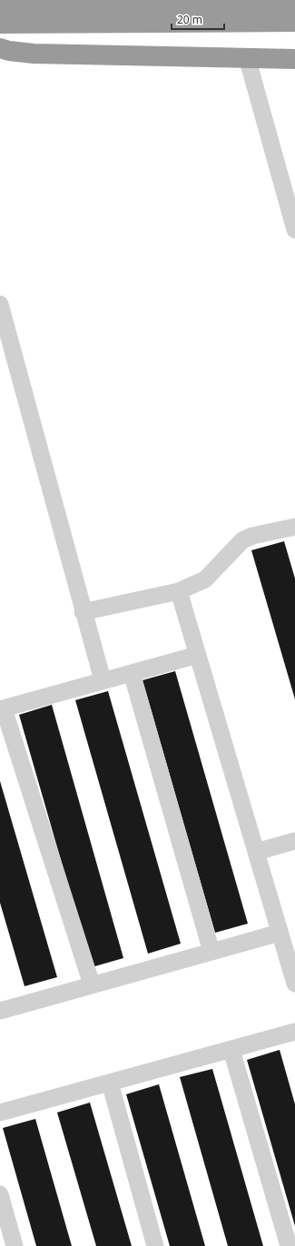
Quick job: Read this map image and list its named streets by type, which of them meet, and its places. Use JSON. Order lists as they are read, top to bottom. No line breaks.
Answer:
{"scale_bar":"20 m"}
